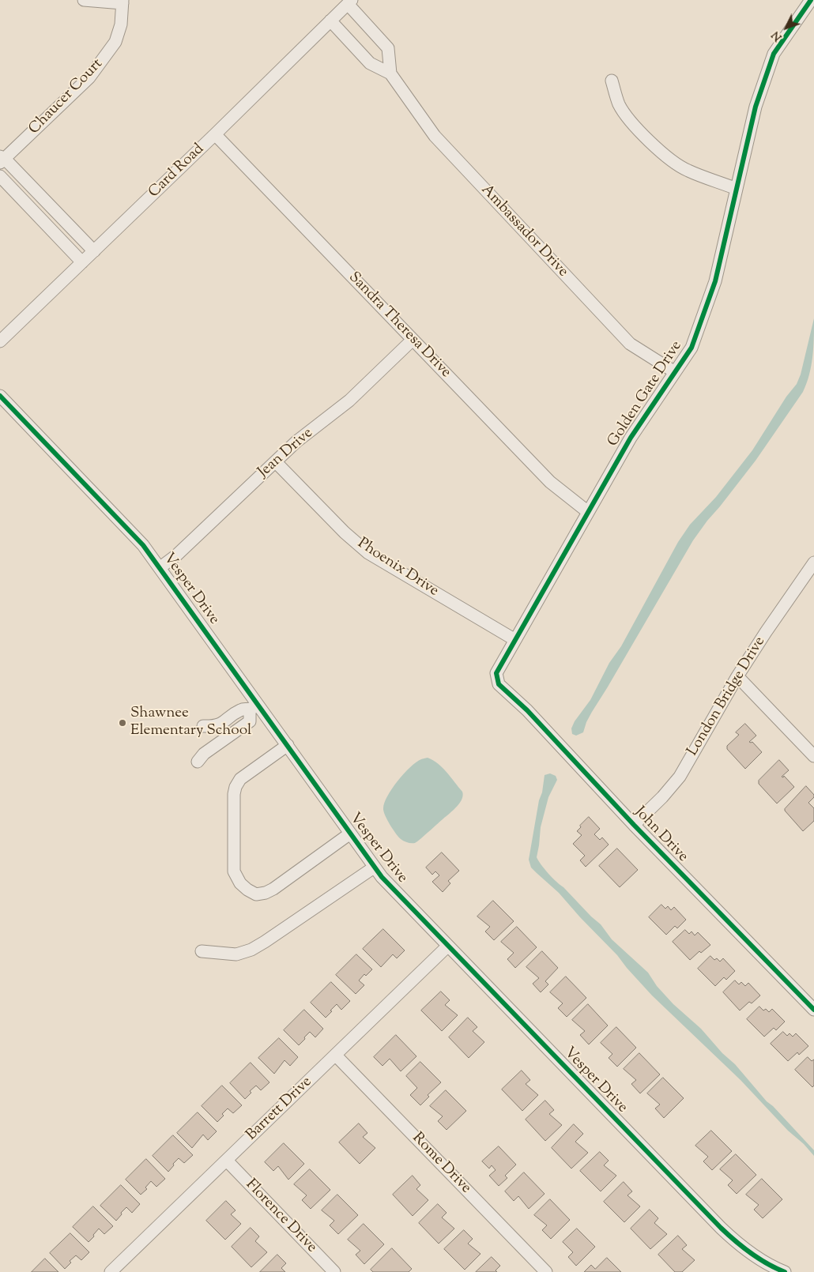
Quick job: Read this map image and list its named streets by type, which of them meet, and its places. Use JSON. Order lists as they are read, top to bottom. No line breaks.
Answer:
{"streets":{"street":["Chaucer Court","Card Road","Ambassador Drive","Sandra Theresa Drive","Golden Gate Drive","Jean Drive","Phoenix Drive","Vesper Drive","London Bridge Drive","John Drive","Barrett Drive","Rome Drive","Florence Drive"]},"crossings":[["Card Road","Ambassador Drive"],["Card Road","Sandra Theresa Drive"],["Ambassador Drive","Golden Gate Drive"],["Sandra Theresa Drive","Golden Gate Drive"],["Sandra Theresa Drive","Jean Drive"],["Golden Gate Drive","Phoenix Drive"],["Golden Gate Drive","John Drive"],["Jean Drive","Phoenix Drive"],["Jean Drive","Vesper Drive"],["Vesper Drive","Barrett Drive"],["London Bridge Drive","John Drive"],["Barrett Drive","Rome Drive"],["Barrett Drive","Florence Drive"]],"places":["Shawnee Elementary School"],"north":"bottom left"}
